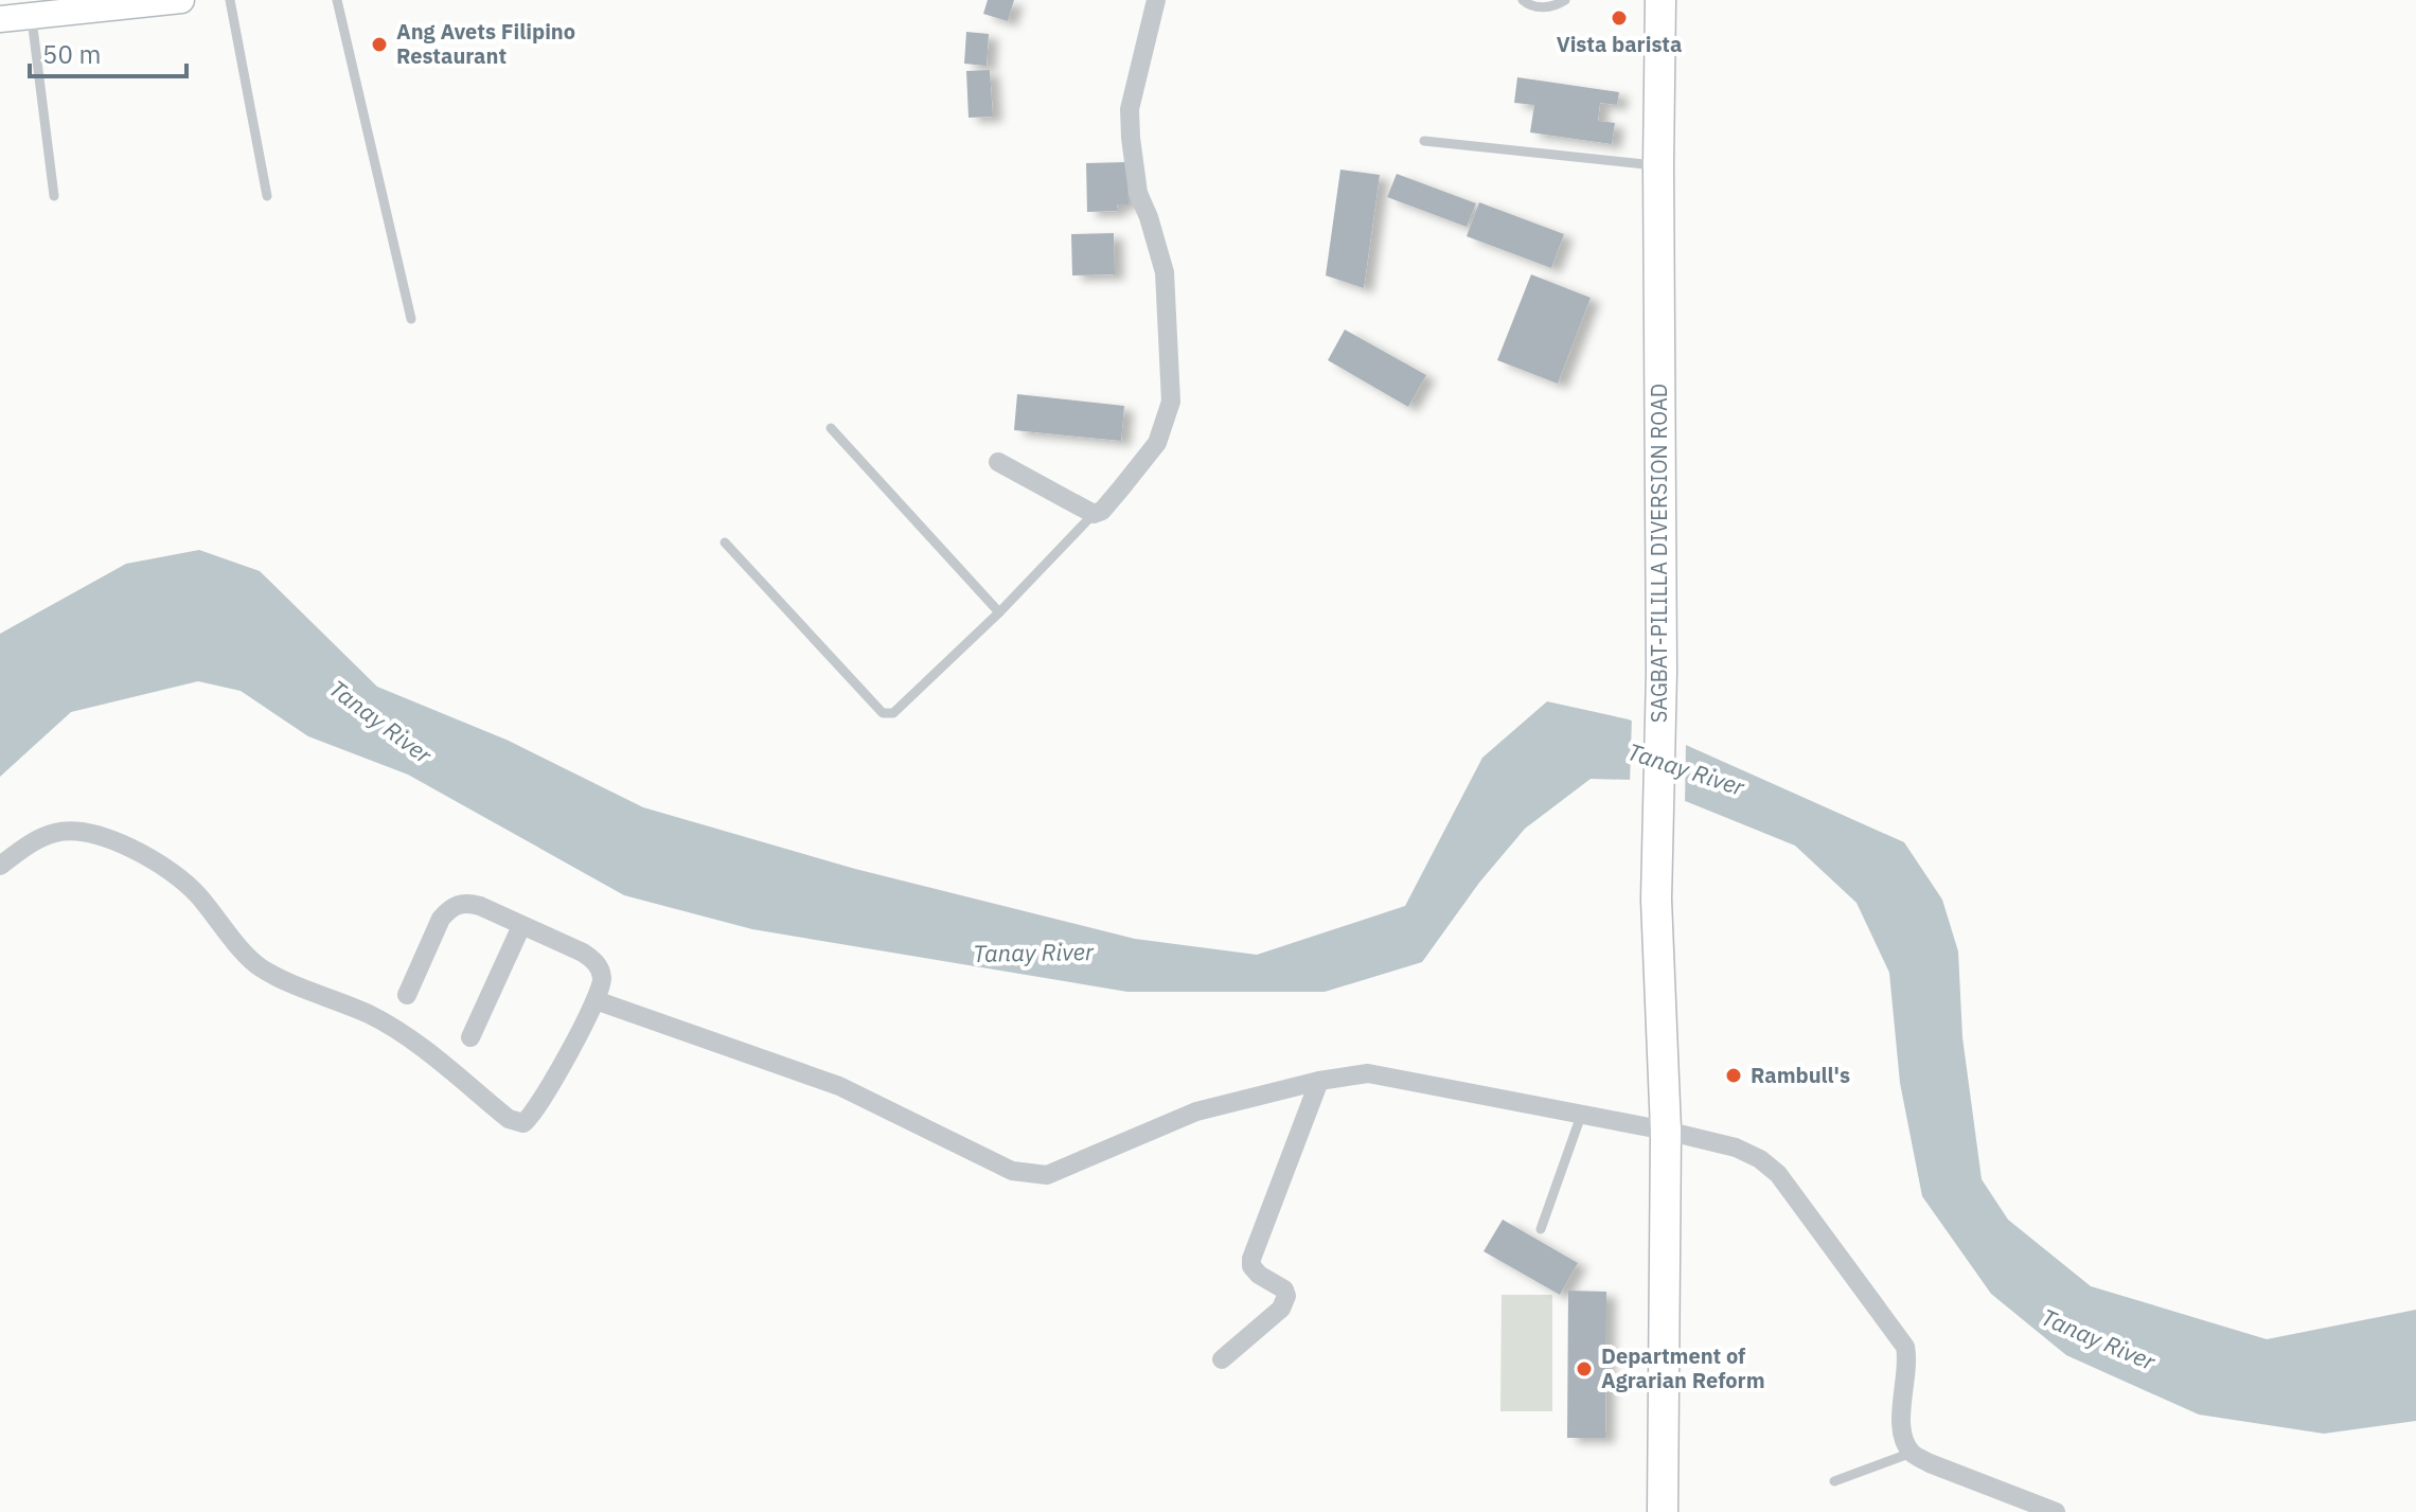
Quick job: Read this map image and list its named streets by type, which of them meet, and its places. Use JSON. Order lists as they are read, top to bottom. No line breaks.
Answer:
{"streets":{"main road":["SAGBAT-PILILLA DIVERSION ROAD"]},"water":["Tanay River"],"places":["Vista barista","Ang Avets Filipino Restaurant","Rambull's","Department of Agrarian Reform"],"scale_bar":"50 m"}
